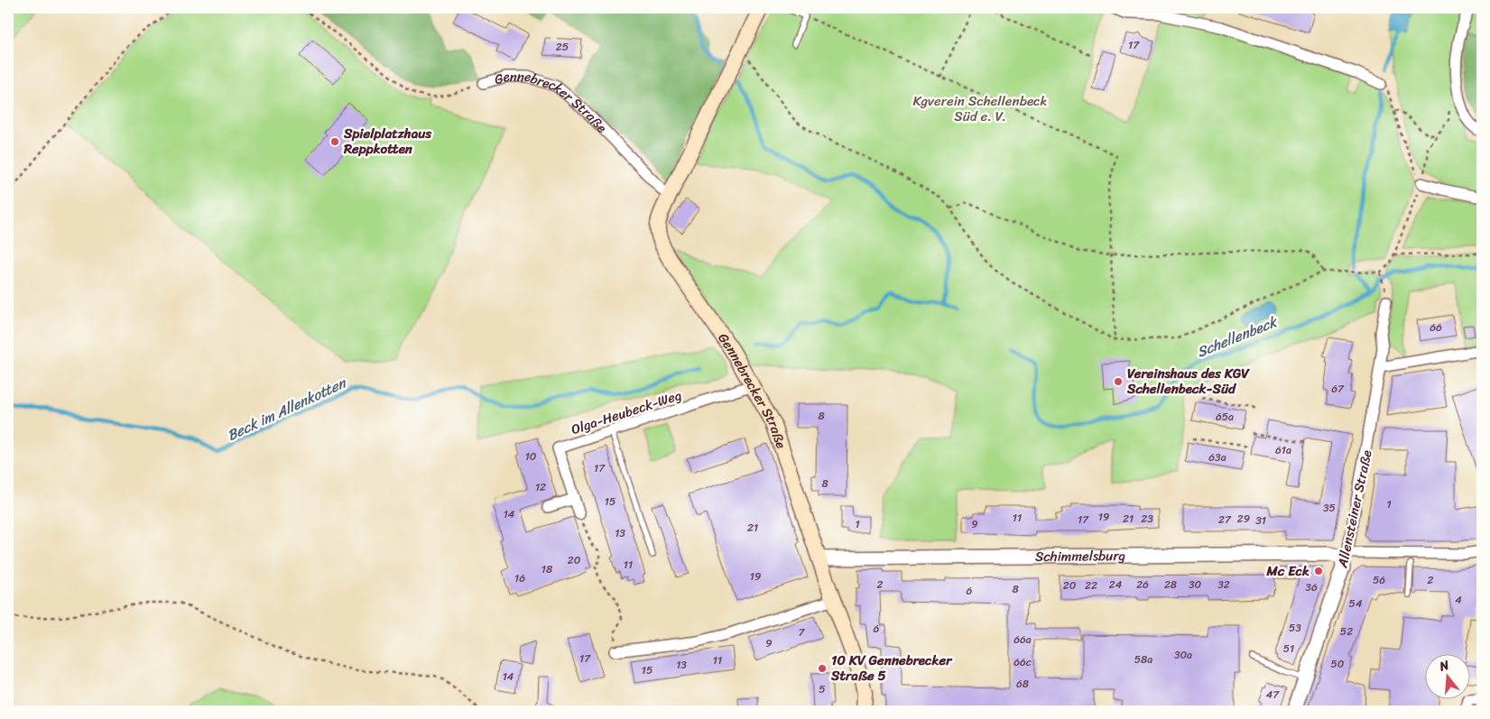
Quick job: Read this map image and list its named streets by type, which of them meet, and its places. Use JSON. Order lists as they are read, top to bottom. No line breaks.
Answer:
{"streets":{"main road":["Gennebrecker Straße"],"street":["Olga-Heubeck-Weg","Allensteiner Straße","Schimmelsburg"]},"crossings":[["Gennebrecker Straße","Olga-Heubeck-Weg"],["Gennebrecker Straße","Schimmelsburg"],["Allensteiner Straße","Schimmelsburg"]],"water":["Schellenbeck","Beck im Allenkotten"],"parks":["Kgverein Schellenbeck Süd e. V."],"places":["Spielplatzhaus Reppkotten","Vereinshaus des KGV Schellenbeck-Süd","Mc Eck","10 KV Gennebrecker Straße 5"],"house_numbers":["17","25","66","67","8","65a","61a","10","63a","17","8","12","15","1","35","14","19","11","21","23","29","17","27","31","1","9","21","13","20","11","18","19","16","56","2","2","24","26","28","30","32","20","22","36","8","6","4","54","53","6","52","7","66a","9","51","30a","17","58a","11","66c","50","13","15","14","68","5","47"],"north":"top"}
